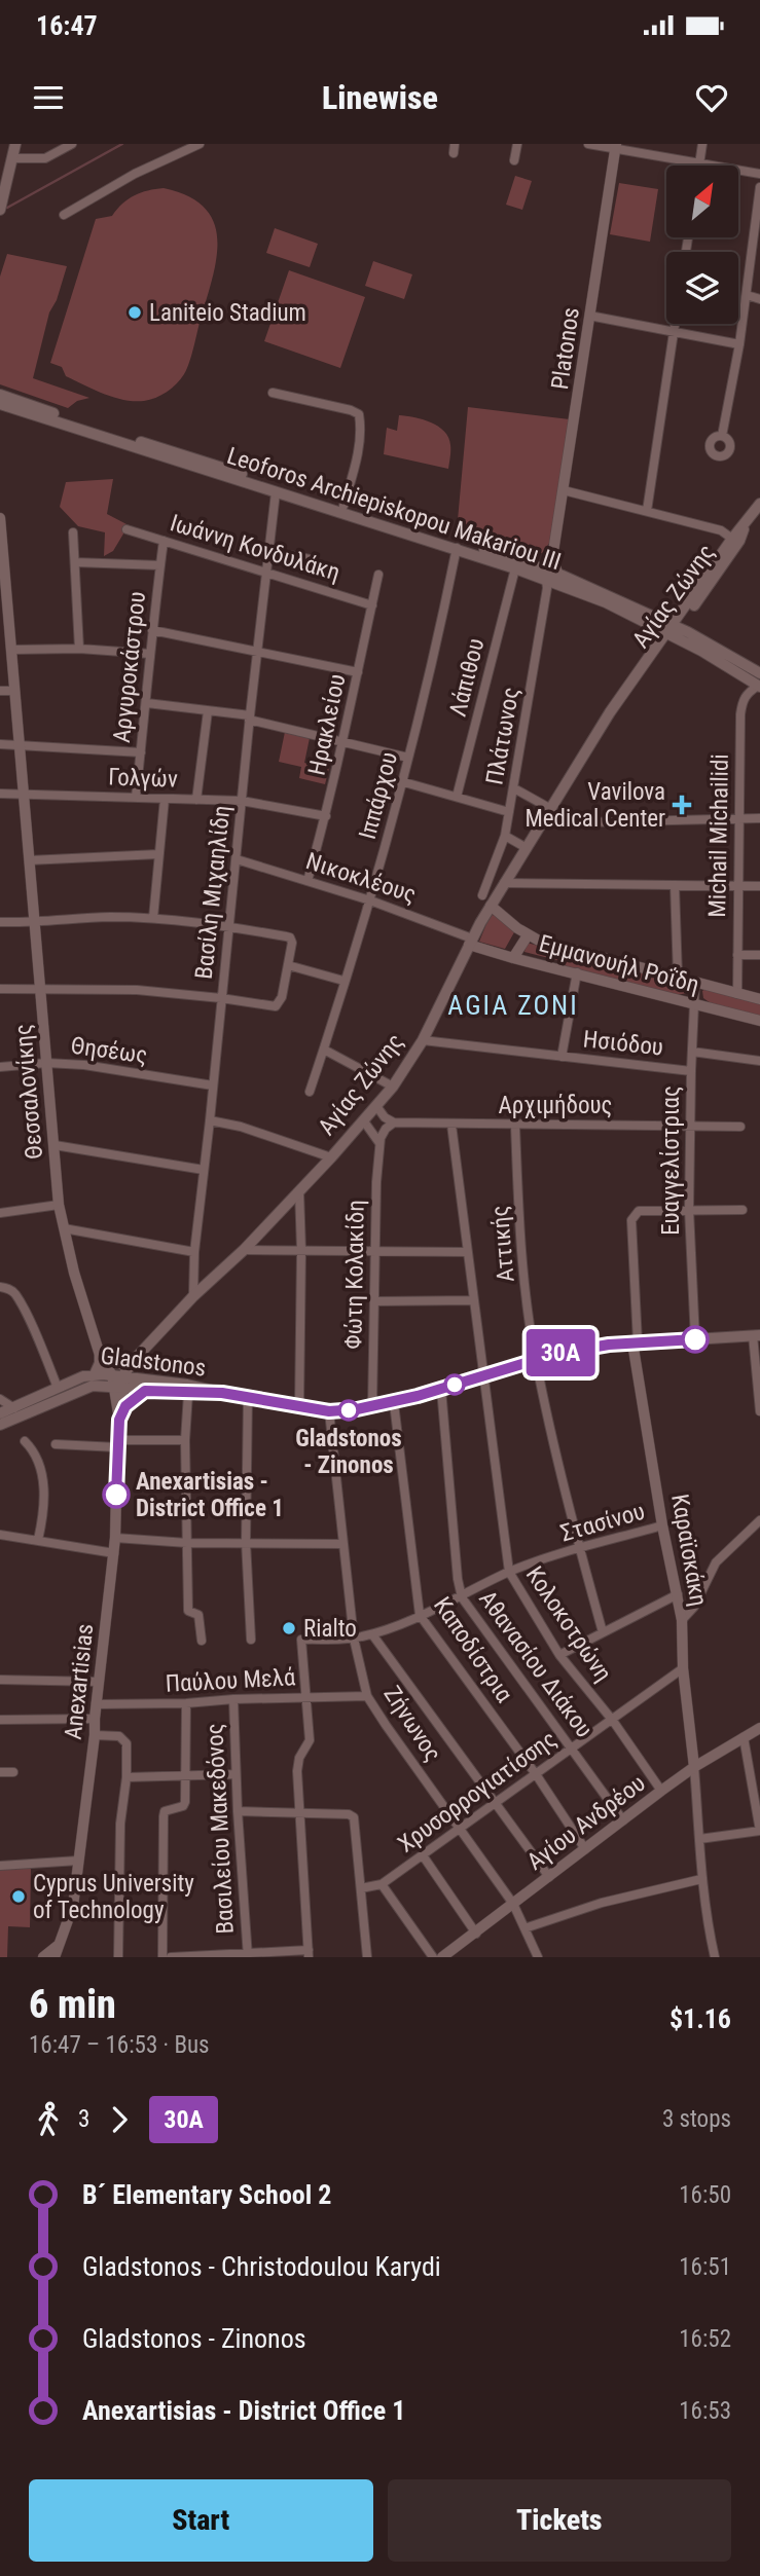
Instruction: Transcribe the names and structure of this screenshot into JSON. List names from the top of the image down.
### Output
{
  "streets": {
    "main road": ["Leoforos Archiepiskopou Makariou III", "Αγίας Ζώνης", "Gladstonos"],
    "street": [
      "Platonos",
      "Ιωάννη Κονδυλάκη",
      "Αργυροκάστρου",
      "Λάπιθου",
      "Ηρακλείου",
      "Πλάτωνος",
      "Γολγών",
      "Ιππάρχου",
      "Michail Michailidi",
      "Νικοκλέους",
      "Βασίλη Μιχαηλίδη",
      "Εμμανουήλ Ροΐδη",
      "Ησιόδου",
      "Θησέως",
      "Θεσσαλονίκης",
      "Αρχιμήδους",
      "Ευαγγελίστριας",
      "Αττικής",
      "Φώτη Κολακίδη",
      "Στασίνου",
      "Καραϊσκάκη",
      "Κολοκοτρώνη",
      "Καποδίστρια",
      "Αθανασίου Διάκου",
      "Παύλου Μελά",
      "Anexartisias",
      "Ζήνωνος",
      "Χρυσορρογιατίσσης",
      "Αγίου Ανδρέου",
      "Βασιλείου Μακεδόνος"
    ]
  },
  "crossings": [
    ["Platonos", "Leoforos Archiepiskopou Makariou III"],
    ["Leoforos Archiepiskopou Makariou III", "Αγίας Ζώνης"],
    ["Leoforos Archiepiskopou Makariou III", "Λάπιθου"],
    ["Leoforos Archiepiskopou Makariou III", "Πλάτωνος"],
    ["Leoforos Archiepiskopou Makariou III", "Ιππάρχου"],
    ["Leoforos Archiepiskopou Makariou III", "Michail Michailidi"],
    ["Leoforos Archiepiskopou Makariou III", "Βασίλη Μιχαηλίδη"],
    ["Ιωάννη Κονδυλάκη", "Αργυροκάστρου"],
    ["Ιωάννη Κονδυλάκη", "Ηρακλείου"],
    ["Ιωάννη Κονδυλάκη", "Βασίλη Μιχαηλίδη"],
    ["Αγίας Ζώνης", "Νικοκλέους"],
    ["Αγίας Ζώνης", "Βασίλη Μιχαηλίδη"],
    ["Αγίας Ζώνης", "Εμμανουήλ Ροΐδη"],
    ["Αγίας Ζώνης", "Ησιόδου"],
    ["Αγίας Ζώνης", "Θεσσαλονίκης"],
    ["Αγίας Ζώνης", "Gladstonos"],
    ["Αγίας Ζώνης", "Anexartisias"],
    ["Αργυροκάστρου", "Γολγών"],
    ["Ηρακλείου", "Γολγών"],
    ["Ηρακλείου", "Νικοκλέους"],
    ["Γολγών", "Βασίλη Μιχαηλίδη"],
    ["Γολγών", "Θεσσαλονίκης"],
    ["Ιππάρχου", "Νικοκλέους"],
    ["Νικοκλέους", "Βασίλη Μιχαηλίδη"],
    ["Νικοκλέους", "Εμμανουήλ Ροΐδη"],
    ["Βασίλη Μιχαηλίδη", "Θησέως"],
    ["Εμμανουήλ Ροΐδη", "Ευαγγελίστριας"],
    ["Ησιόδου", "Ευαγγελίστριας"],
    ["Θησέως", "Θεσσαλονίκης"],
    ["Θεσσαλονίκης", "Gladstonos"],
    ["Θεσσαλονίκης", "Anexartisias"],
    ["Αρχιμήδους", "Ευαγγελίστριας"],
    ["Αρχιμήδους", "Αττικής"],
    ["Αρχιμήδους", "Κολοκοτρώνη"],
    ["Ευαγγελίστριας", "Gladstonos"],
    ["Αττικής", "Gladstonos"],
    ["Αττικής", "Στασίνου"],
    ["Φώτη Κολακίδη", "Gladstonos"],
    ["Gladstonos", "Καραϊσκάκη"],
    ["Gladstonos", "Κολοκοτρώνη"],
    ["Gladstonos", "Καποδίστρια"],
    ["Gladstonos", "Αθανασίου Διάκου"],
    ["Gladstonos", "Anexartisias"],
    ["Gladstonos", "Ζήνωνος"],
    ["Στασίνου", "Καραϊσκάκη"],
    ["Στασίνου", "Κολοκοτρώνη"],
    ["Στασίνου", "Καποδίστρια"],
    ["Στασίνου", "Αθανασίου Διάκου"],
    ["Στασίνου", "Παύλου Μελά"],
    ["Στασίνου", "Ζήνωνος"],
    ["Καραϊσκάκη", "Χρυσορρογιατίσσης"],
    ["Καραϊσκάκη", "Αγίου Ανδρέου"],
    ["Κολοκοτρώνη", "Χρυσορρογιατίσσης"],
    ["Κολοκοτρώνη", "Αγίου Ανδρέου"],
    ["Καποδίστρια", "Χρυσορρογιατίσσης"],
    ["Καποδίστρια", "Αγίου Ανδρέου"],
    ["Αθανασίου Διάκου", "Χρυσορρογιατίσσης"],
    ["Αθανασίου Διάκου", "Αγίου Ανδρέου"],
    ["Παύλου Μελά", "Anexartisias"],
    ["Παύλου Μελά", "Ζήνωνος"],
    ["Παύλου Μελά", "Βασιλείου Μακεδόνος"],
    ["Ζήνωνος", "Χρυσορρογιατίσσης"],
    ["Ζήνωνος", "Αγίου Ανδρέου"]
  ],
  "districts": ["AGIA ZONI"],
  "places": {
    "other": [
      "Laniteio Stadium",
      "Gladstonos - Zinonos",
      "Anexartisias - District Office 1",
      "Rialto",
      "Cyprus University of Technology"
    ],
    "health": ["Vavilova Medical Center"]
  },
  "lines": ["bus line 30A"],
  "north": "top right",
  "page": {
    "status": "16:47",
    "header": "Linewise",
    "on_map": "30A",
    "heading": ["6 min", "16:47 – 16:53 · Bus", "$1.16"],
    "legs": ["3", "30A", "3 stops"],
    "list": [
      {
        "name": "B´ Elementary School 2",
        "value": "16:50"
      },
      {
        "name": "Gladstonos - Christodoulou Karydi",
        "value": "16:51"
      },
      {
        "name": "Gladstonos - Zinonos",
        "value": "16:52"
      },
      {
        "name": "Anexartisias - District Office 1",
        "value": "16:53"
      }
    ],
    "buttons": ["Start", "Tickets"]
  }
}
